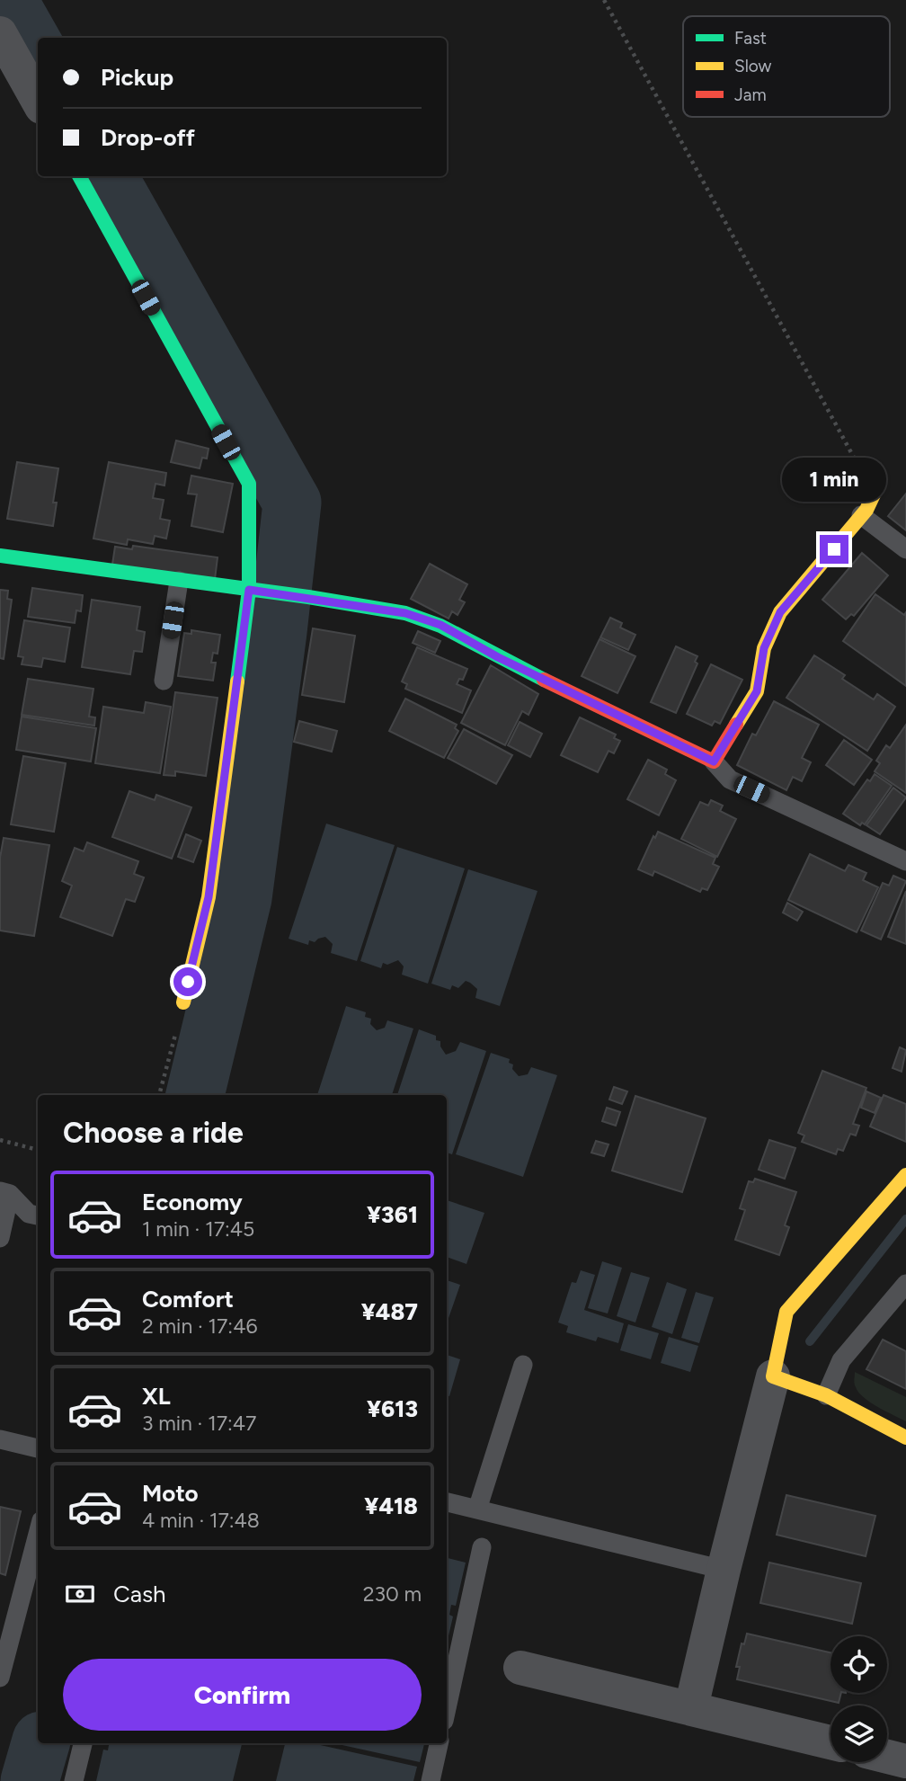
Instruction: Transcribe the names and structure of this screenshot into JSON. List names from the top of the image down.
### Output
{
  "legend": ["Fast", "Slow", "Jam"],
  "page": {
    "banner": ["Pickup", "Drop-off"],
    "bubble": "1 min",
    "heading": "Choose a ride",
    "list": [
      {
        "name": "Economy",
        "note": "1 min · 17:45",
        "value": "¥361"
      },
      {
        "name": "Comfort",
        "note": "2 min · 17:46",
        "value": "¥487"
      },
      {
        "name": "XL",
        "note": "3 min · 17:47",
        "value": "¥613"
      },
      {
        "name": "Moto",
        "note": "4 min · 17:48",
        "value": "¥418"
      }
    ],
    "pay": ["Cash", "230 m"],
    "buttons": "Confirm"
  }
}
